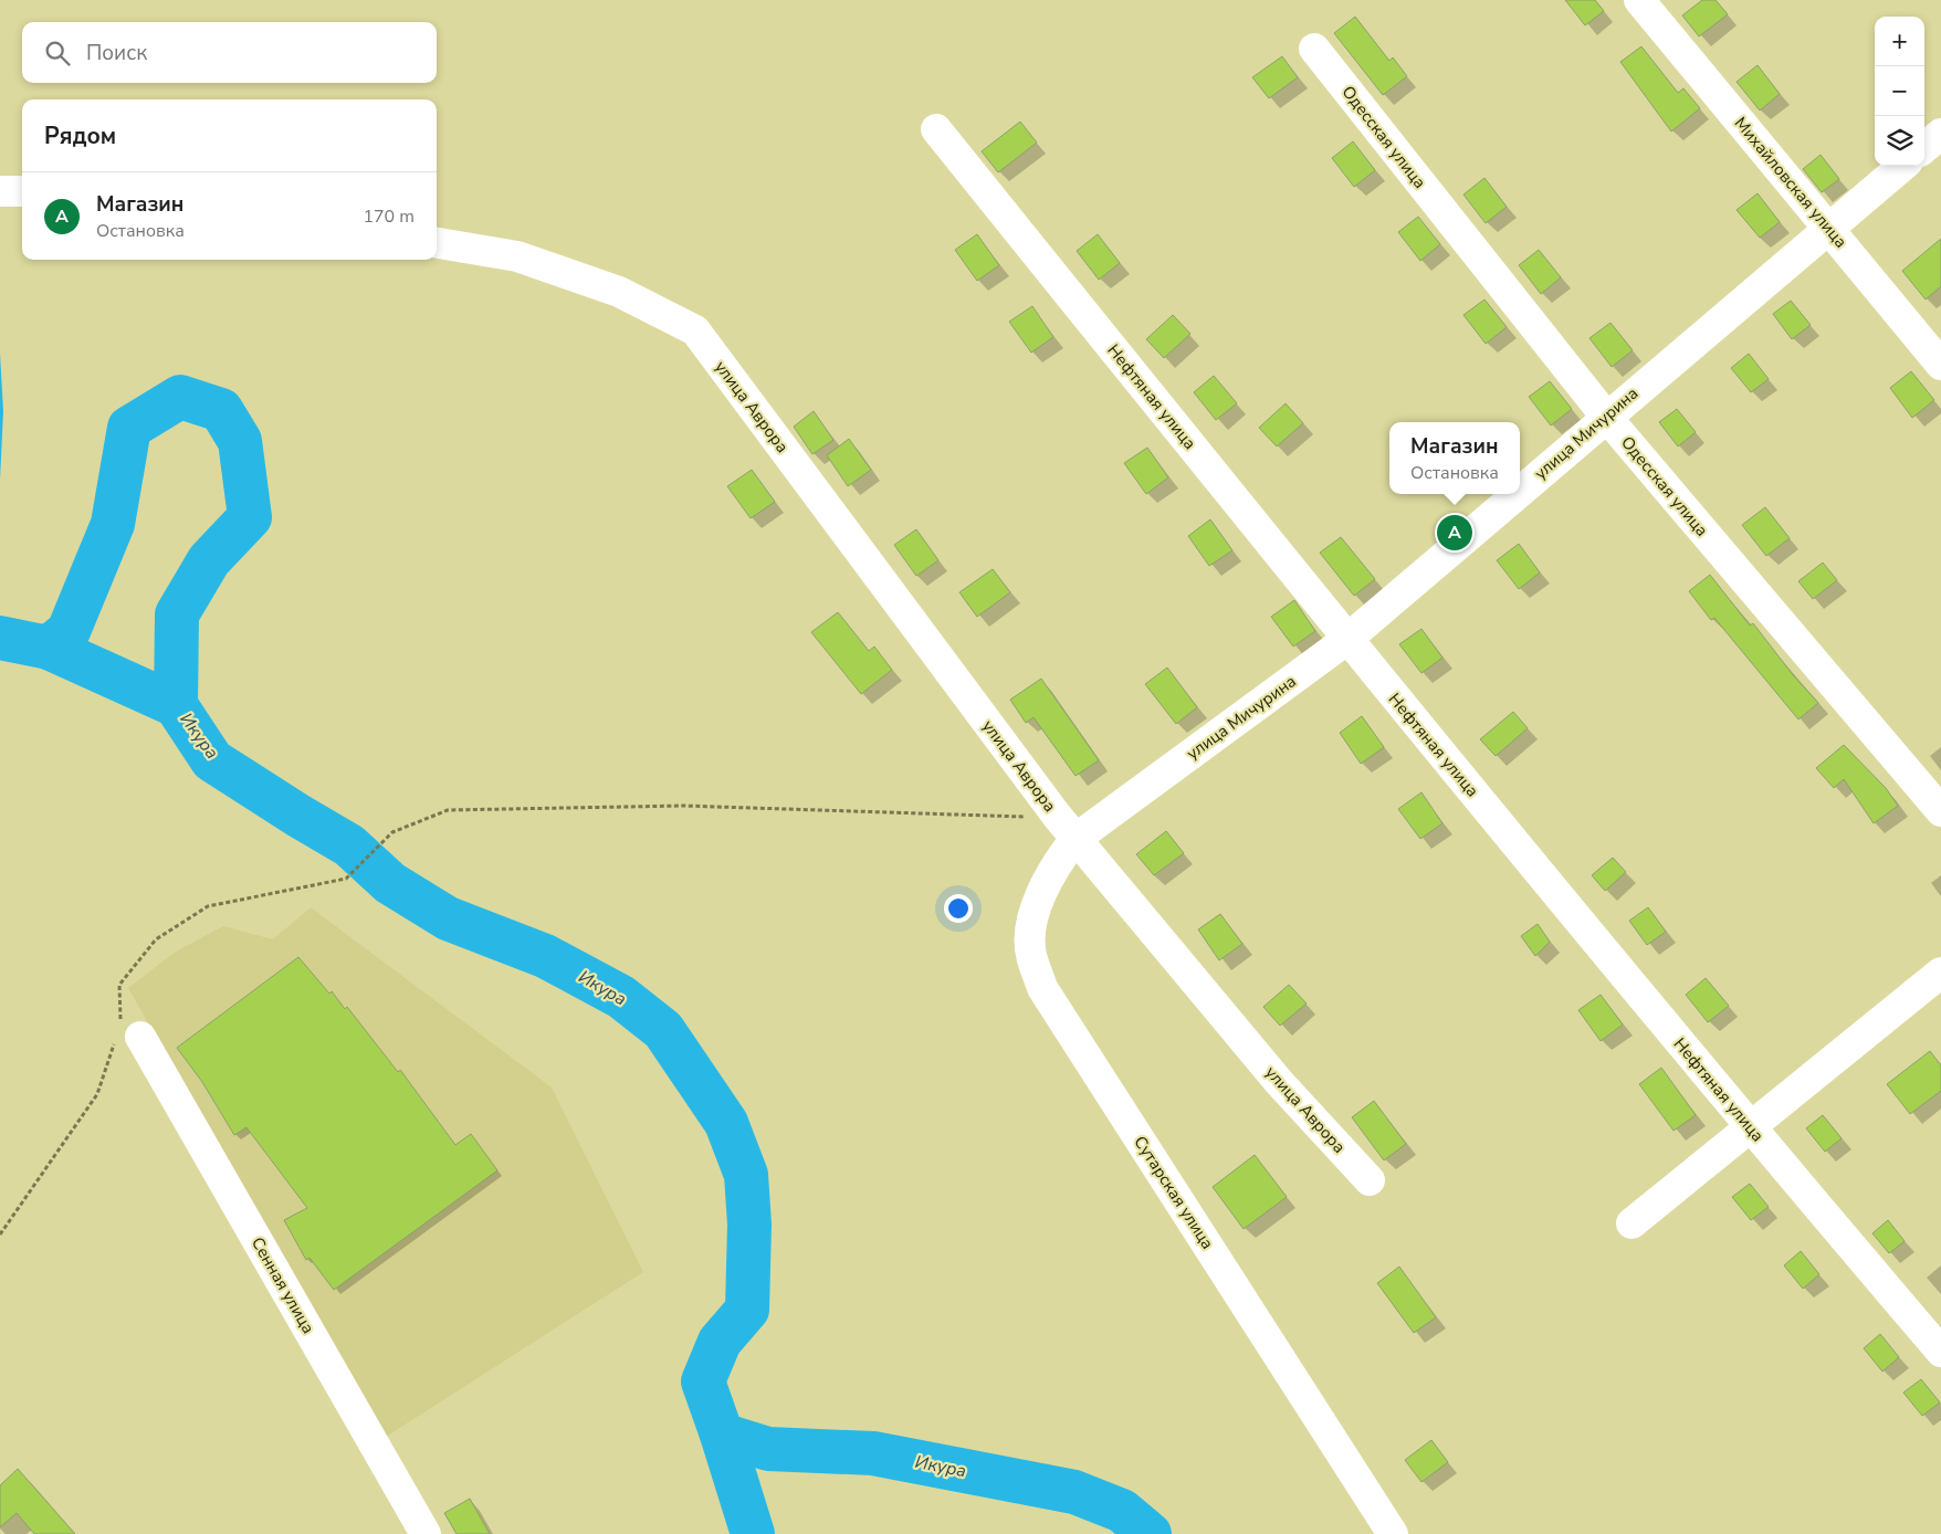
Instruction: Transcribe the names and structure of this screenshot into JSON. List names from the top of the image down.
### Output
{
  "streets": {
    "street": [
      "Одесская улица",
      "Михайловская улица",
      "Нефтяная улица",
      "улица Аврора",
      "улица Мичурина",
      "Сутарская улица",
      "Сенная улица"
    ]
  },
  "crossings": [
    ["Одесская улица", "улица Мичурина"],
    ["Михайловская улица", "улица Мичурина"],
    ["Нефтяная улица", "улица Мичурина"],
    ["улица Аврора", "улица Мичурина"],
    ["улица Аврора", "Сутарская улица"],
    ["улица Мичурина", "Сутарская улица"]
  ],
  "water": ["Икура"],
  "page": {
    "map_buttons": ["+", "−"],
    "search": "Поиск",
    "heading": "Рядом",
    "list": [
      {
        "mark": "A",
        "name": "Магазин",
        "note": "Остановка",
        "value": "170 m"
      }
    ],
    "popup": ["Магазин", "Остановка"],
    "pins": "A"
  }
}
